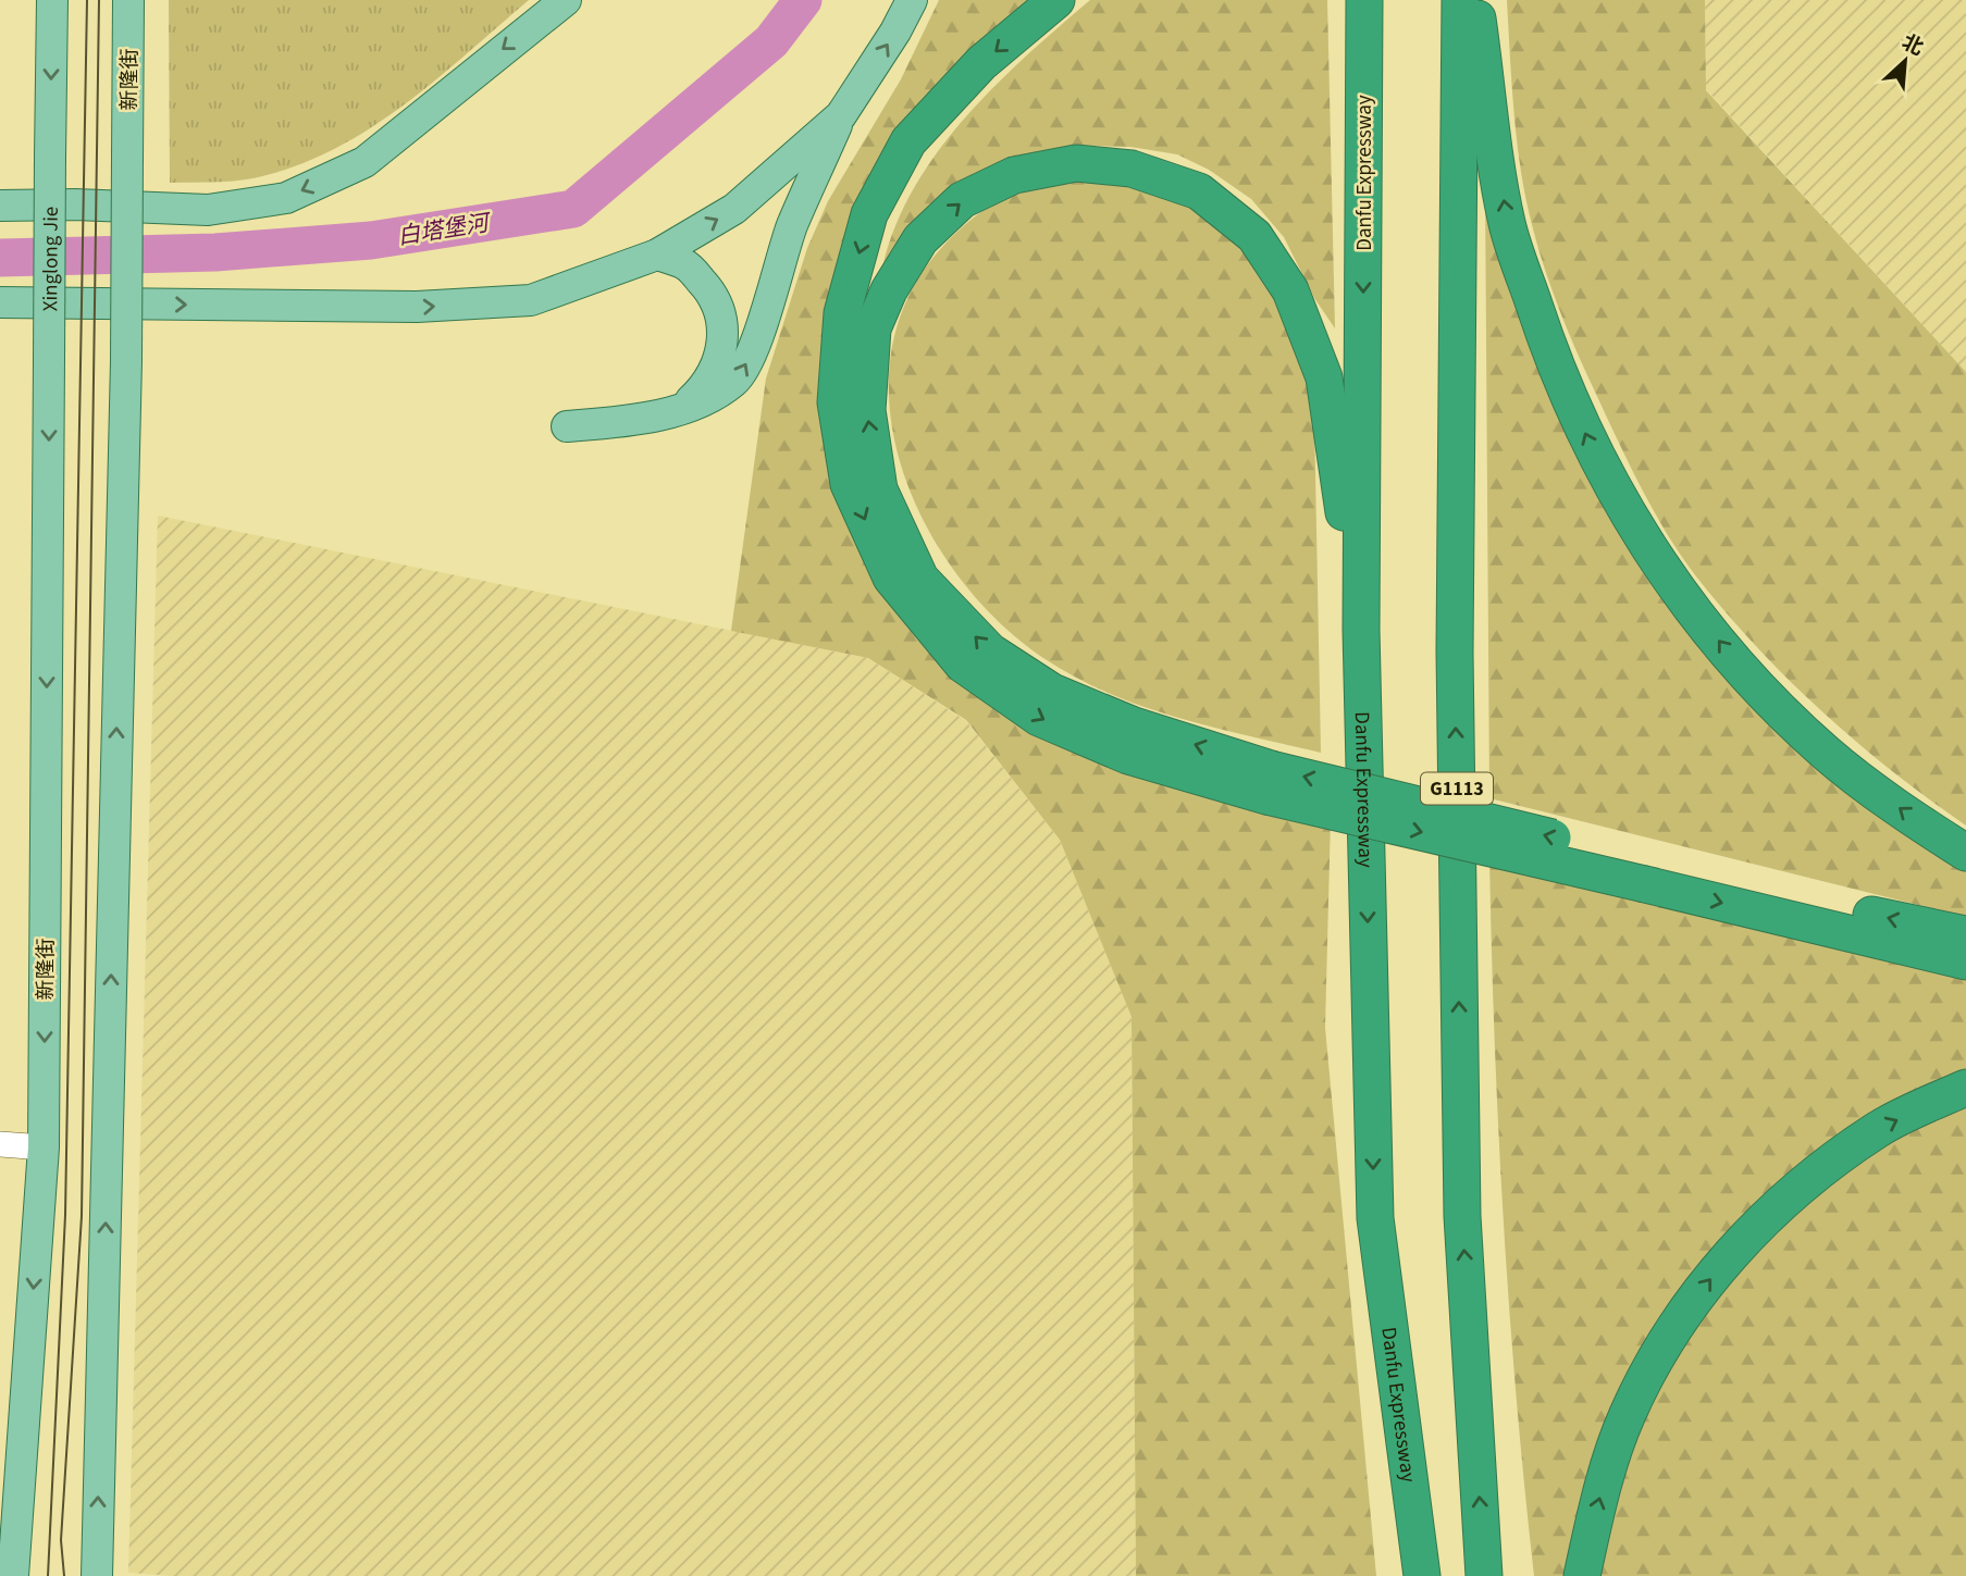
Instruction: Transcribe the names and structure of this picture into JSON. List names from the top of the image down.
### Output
{
  "streets": {
    "highway": ["Danfu Expressway", "G1113"],
    "main road": ["新隆街", "Xinglong Jie"]
  },
  "crossings": [
    ["新隆街", "Xinglong Jie"]
  ],
  "one_way": ["Xinglong Jie"],
  "water": ["白塔堡河"],
  "north": "top right"
}
